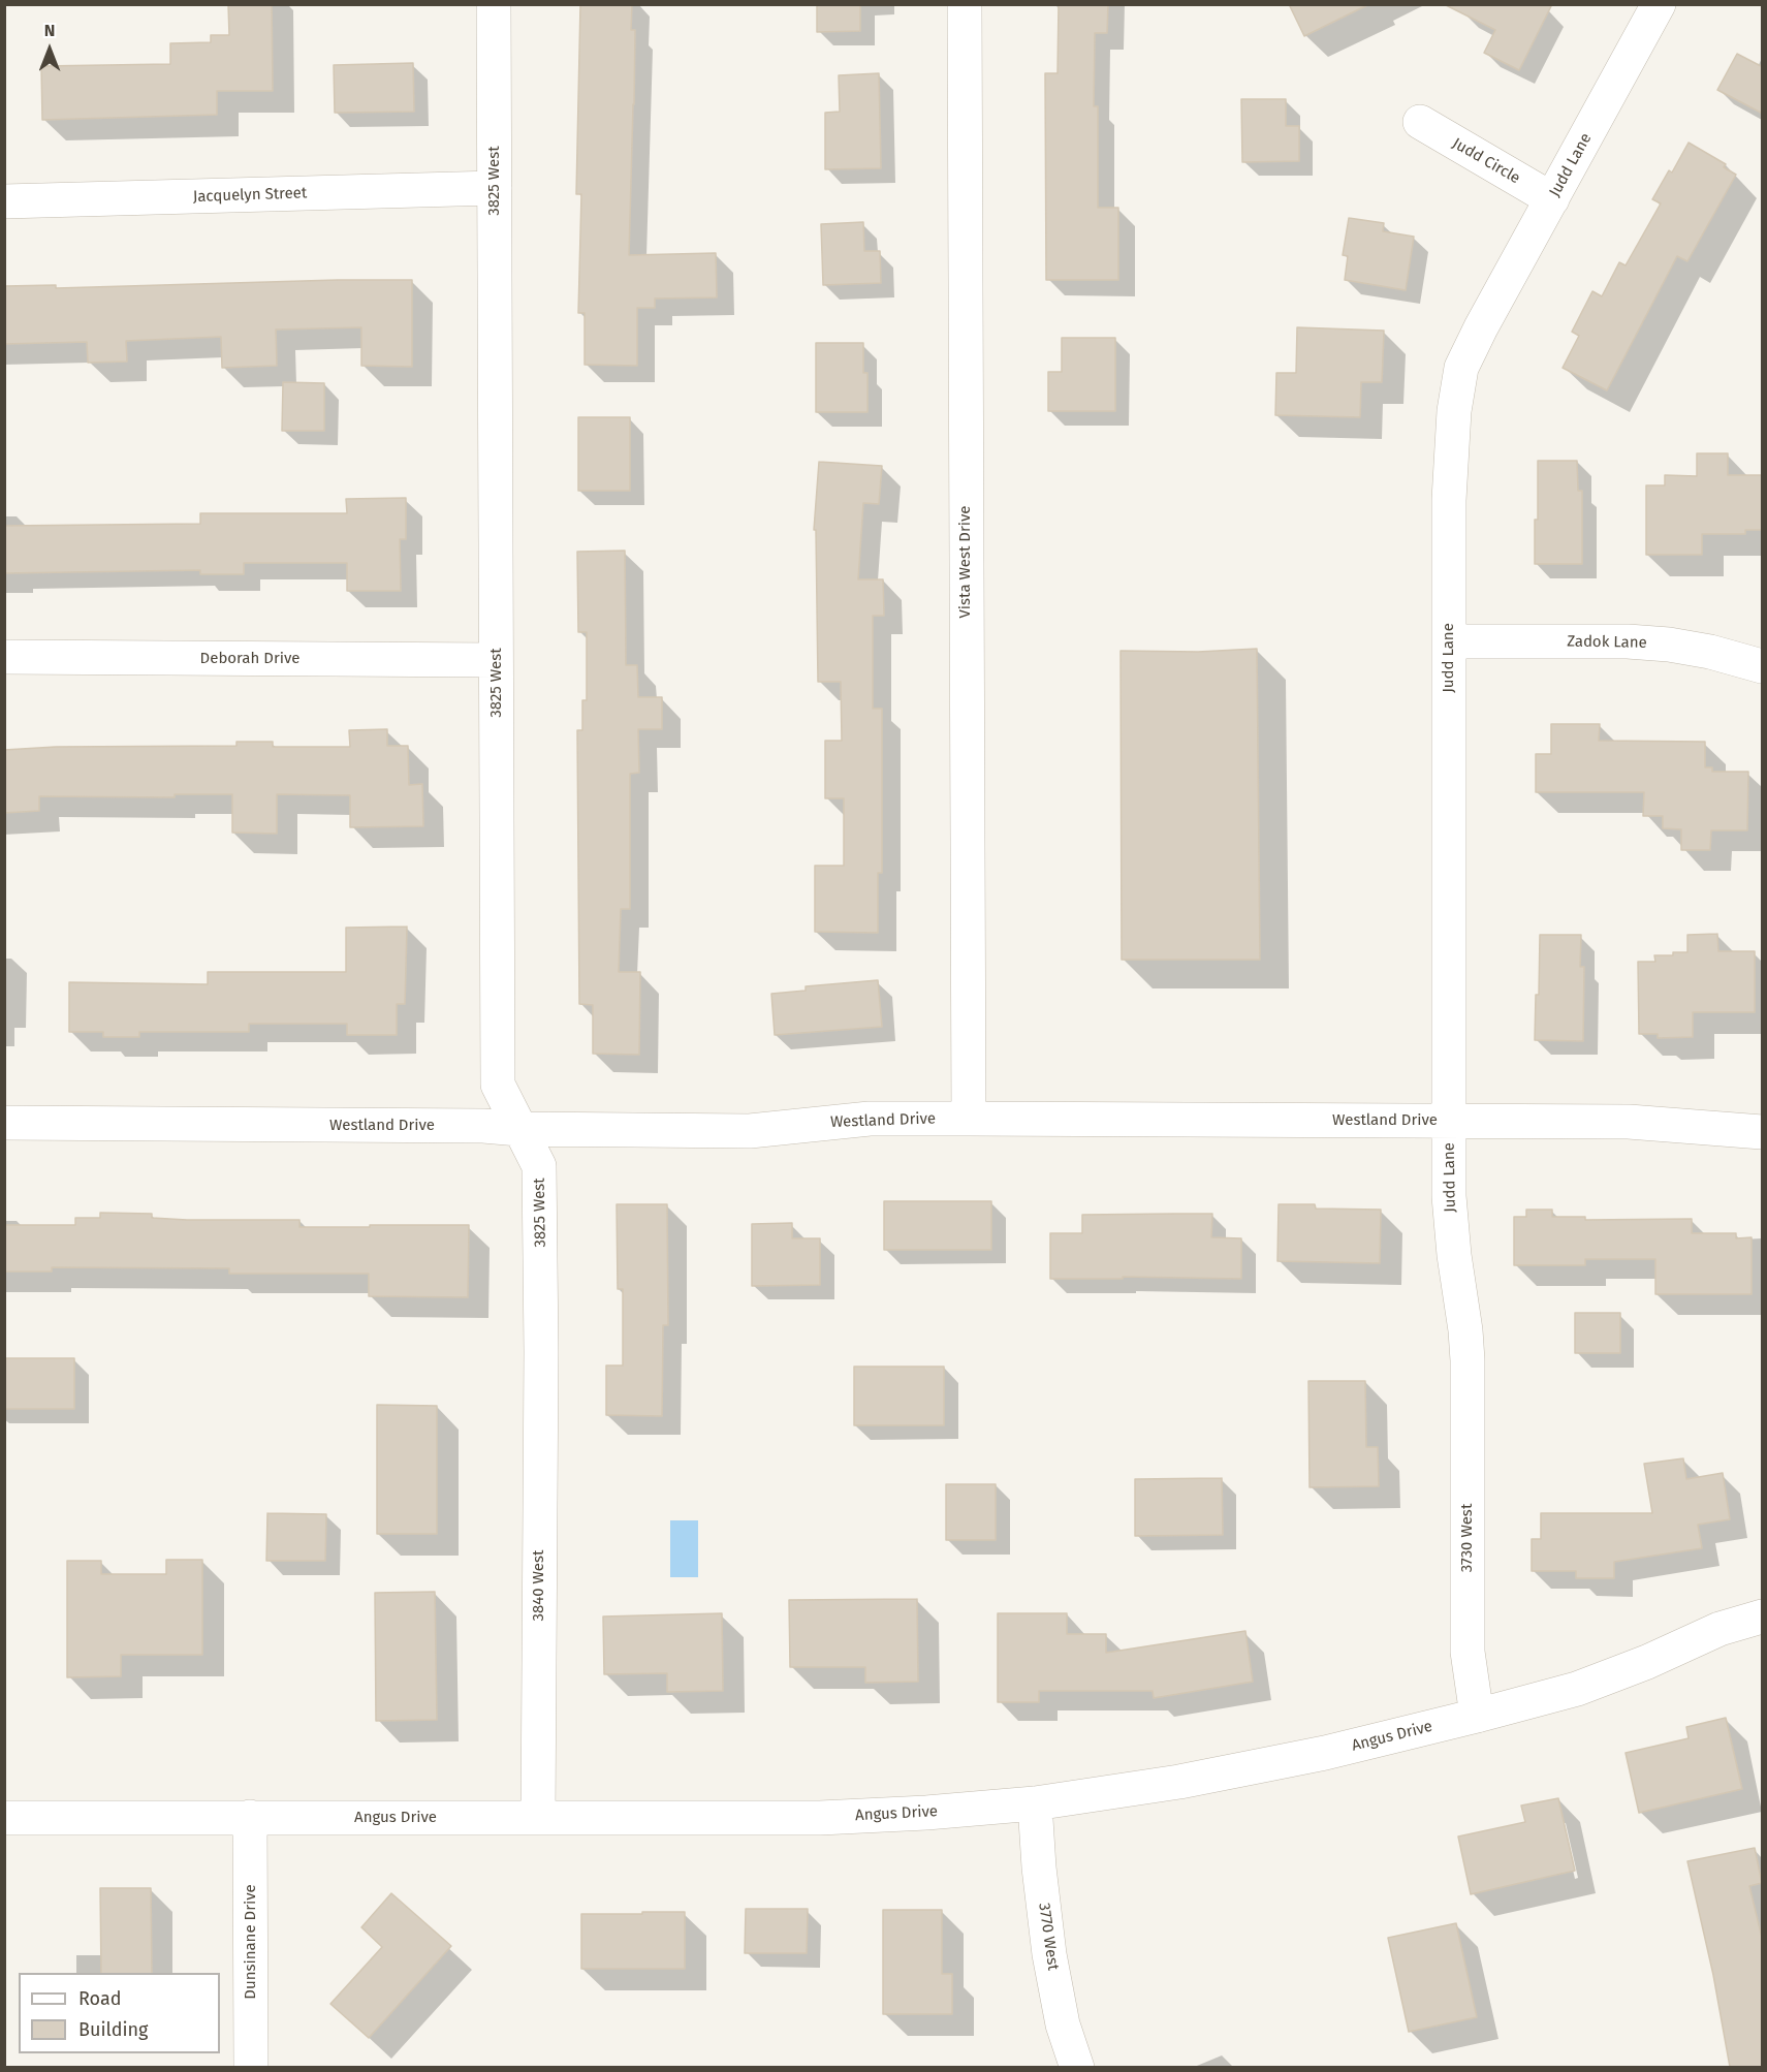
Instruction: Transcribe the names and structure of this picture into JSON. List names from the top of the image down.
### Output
{
  "streets": {
    "street": [
      "Judd Circle",
      "Judd Lane",
      "3825 West",
      "Jacquelyn Street",
      "Vista West Drive",
      "Zadok Lane",
      "Deborah Drive",
      "Westland Drive",
      "3730 West",
      "3840 West",
      "Angus Drive",
      "3770 West",
      "Dunsinane Drive"
    ]
  },
  "crossings": [
    ["Judd Circle", "Judd Lane"],
    ["Judd Lane", "Zadok Lane"],
    ["Judd Lane", "Westland Drive"],
    ["Judd Lane", "3730 West"],
    ["3825 West", "Jacquelyn Street"],
    ["3825 West", "Deborah Drive"],
    ["3825 West", "Westland Drive"],
    ["3825 West", "3840 West"],
    ["Vista West Drive", "Westland Drive"],
    ["3730 West", "Angus Drive"],
    ["3840 West", "Angus Drive"],
    ["Angus Drive", "3770 West"],
    ["Angus Drive", "Dunsinane Drive"]
  ],
  "legend": ["Road", "Building"],
  "north": "top"
}
